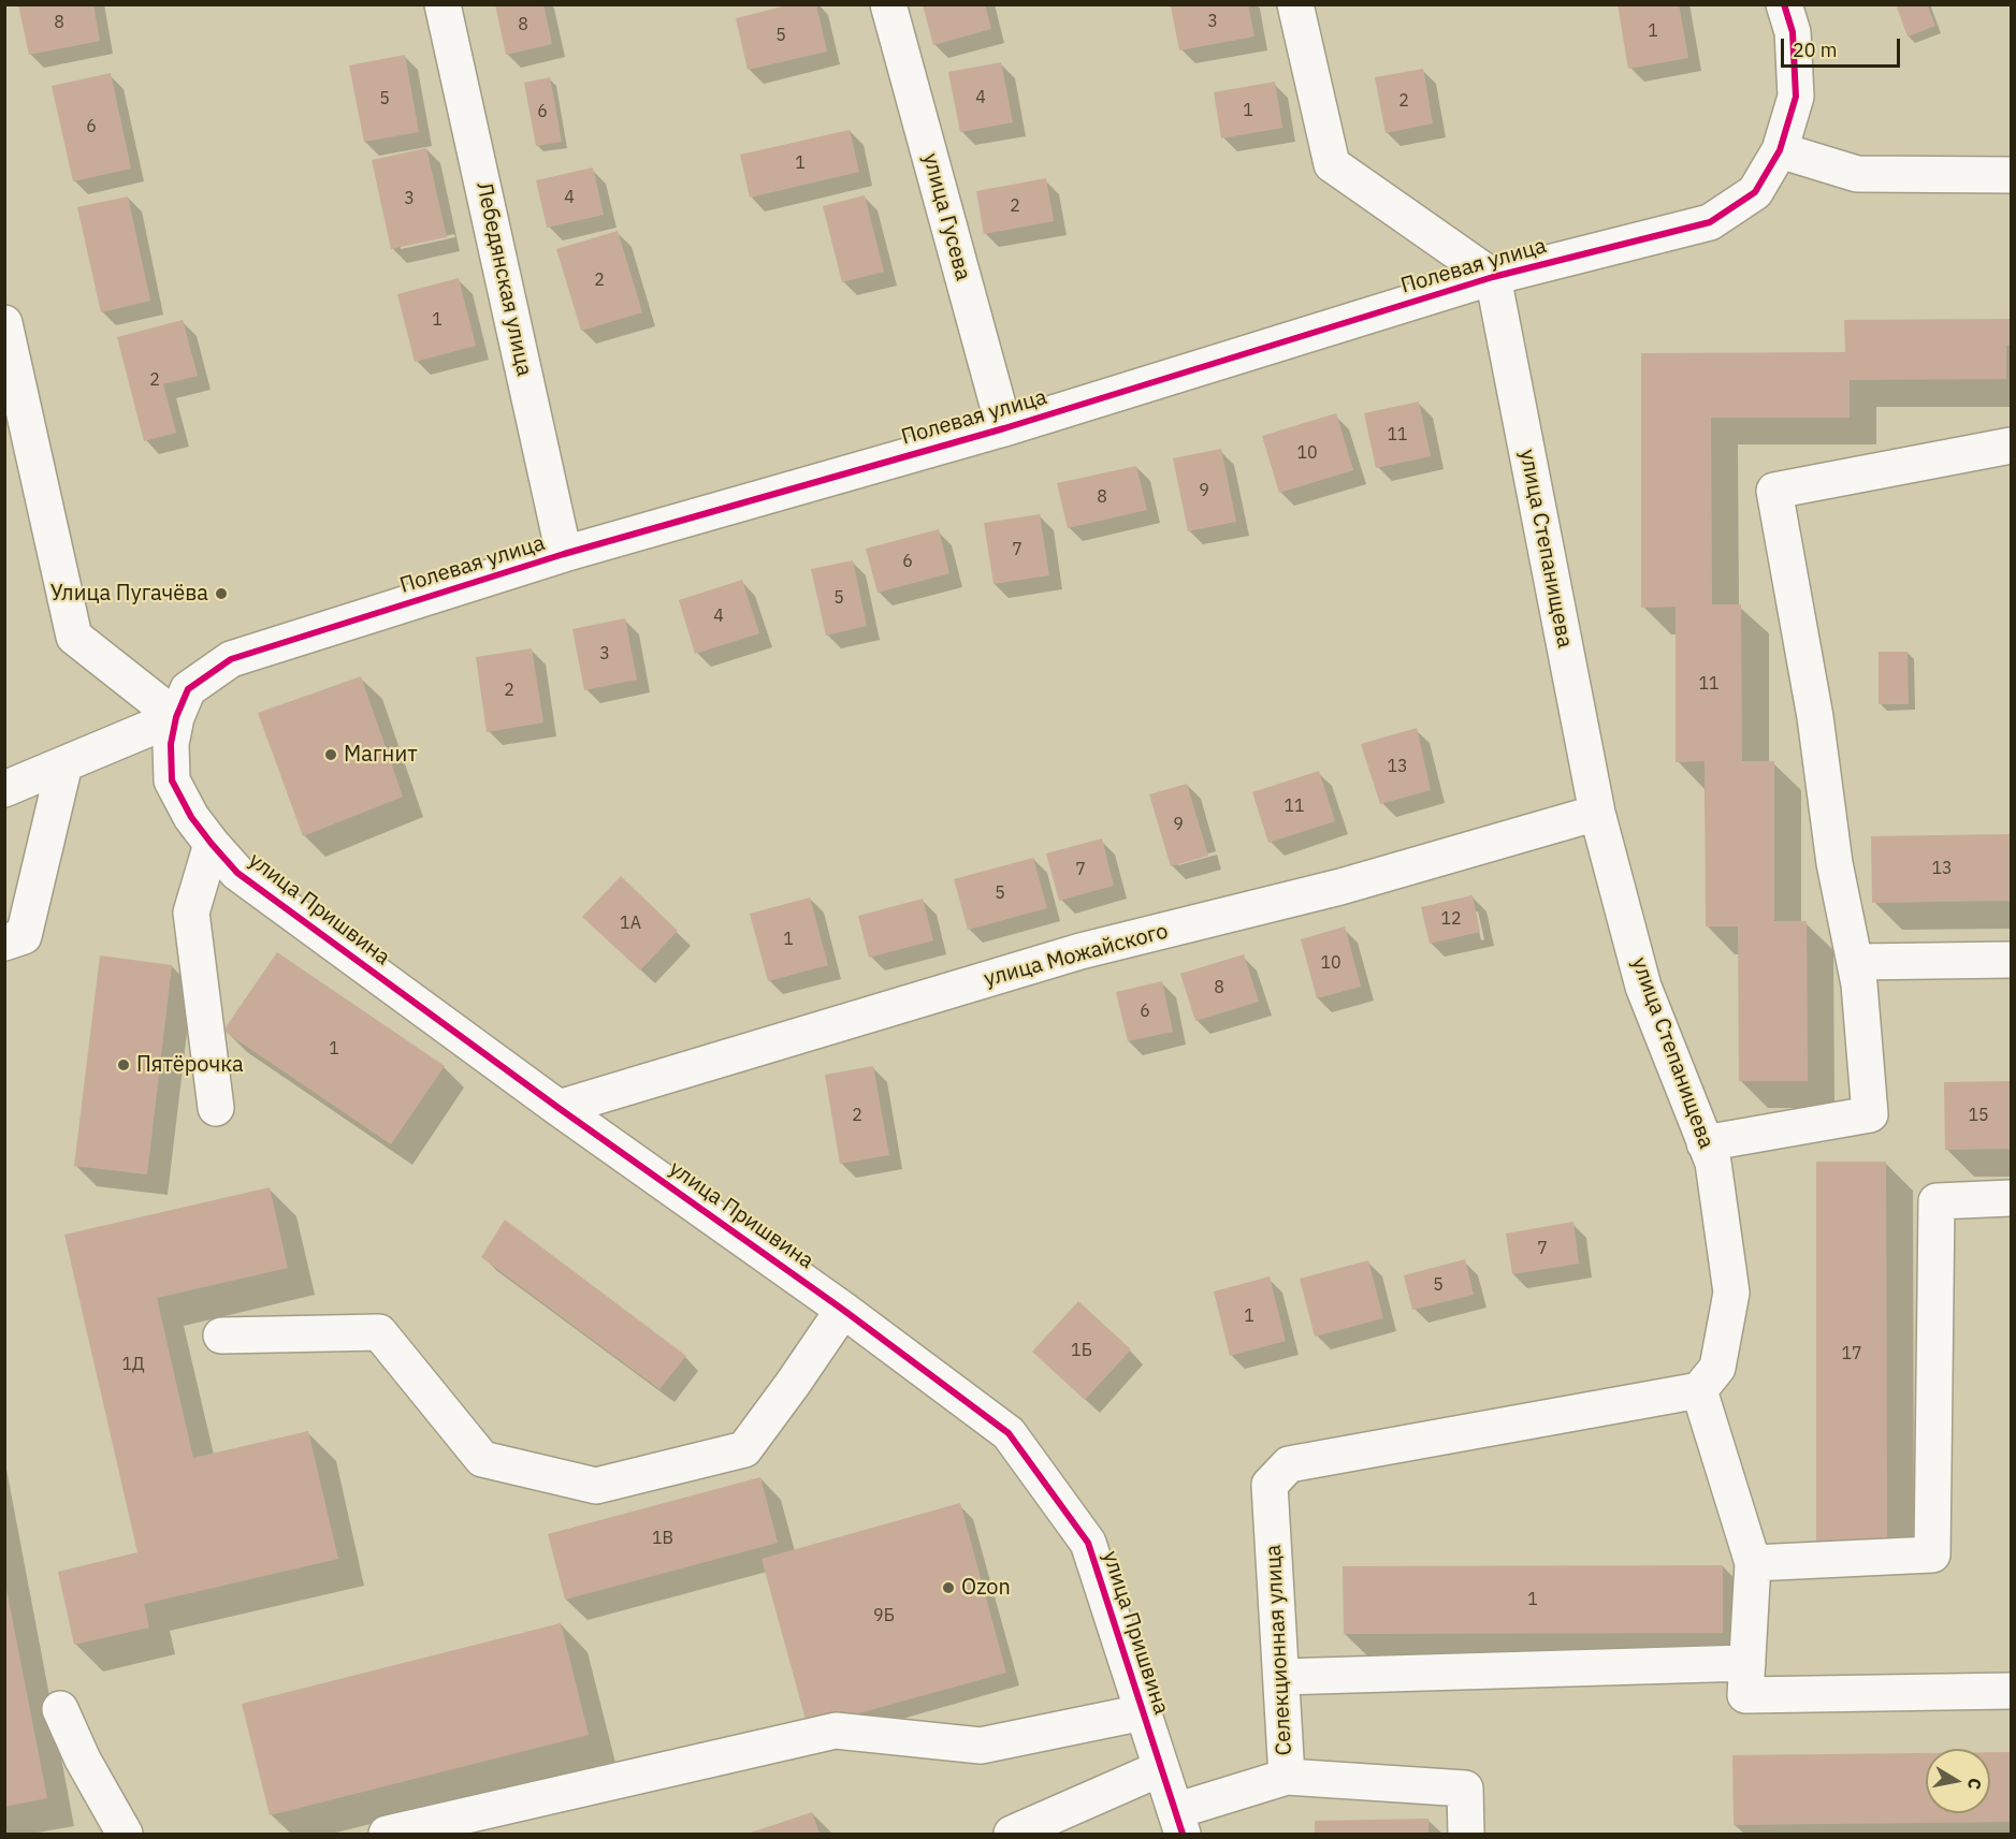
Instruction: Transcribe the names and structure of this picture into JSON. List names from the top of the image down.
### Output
{
  "streets": {
    "street": [
      "улица Гусева",
      "Полевая улица",
      "Лебедянская улица",
      "улица Степанищева",
      "улица Пришвина",
      "улица Можайского",
      "Селекционная улица"
    ]
  },
  "crossings": [
    ["улица Гусева", "Полевая улица"],
    ["Полевая улица", "Лебедянская улица"],
    ["Полевая улица", "улица Степанищева"],
    ["Полевая улица", "улица Пришвина"],
    ["улица Степанищева", "улица Можайского"],
    ["улица Степанищева", "Селекционная улица"],
    ["улица Пришвина", "улица Можайского"],
    ["улица Пришвина", "Селекционная улица"]
  ],
  "places": [
    "Улица Пугачёва",
    "Магнит",
    "Пятёрочка",
    "Ozon"
  ],
  "house_numbers": [
    "3",
    "8",
    "8",
    "1",
    "5",
    "4",
    "5",
    "2",
    "1",
    "6",
    "6",
    "1",
    "4",
    "3",
    "2",
    "2",
    "1",
    "2",
    "11",
    "10",
    "9",
    "8",
    "7",
    "6",
    "5",
    "4",
    "3",
    "11",
    "2",
    "13",
    "11",
    "9",
    "13",
    "7",
    "5",
    "12",
    "1А",
    "1",
    "10",
    "8",
    "6",
    "1",
    "2",
    "15",
    "7",
    "5",
    "1",
    "1Б",
    "17",
    "1Д",
    "1В",
    "1",
    "9Б"
  ],
  "scale_bar": "20 m",
  "north": "right"
}
